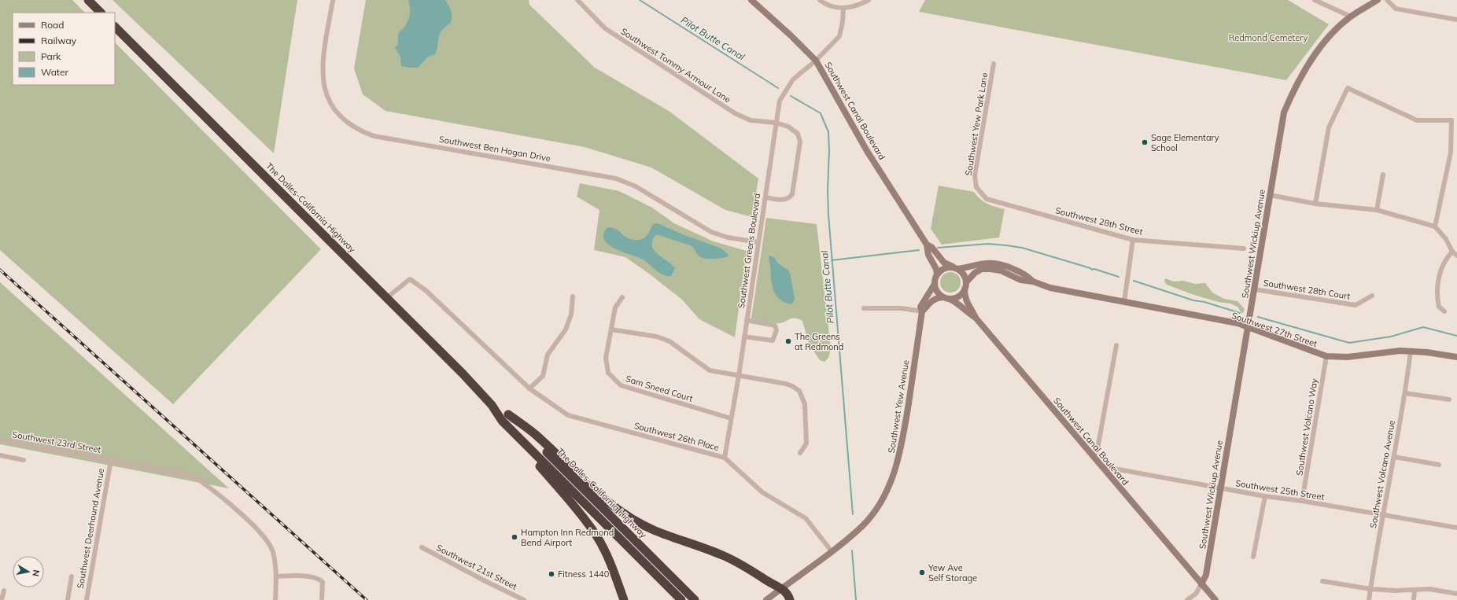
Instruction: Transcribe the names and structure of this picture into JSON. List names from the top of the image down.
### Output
{
  "streets": {
    "highway": ["The Dalles-California Highway"],
    "main road": [
      "Southwest Canal Boulevard",
      "Southwest Wickiup Avenue",
      "Southwest 27th Street",
      "Southwest Yew Avenue"
    ],
    "street": [
      "Southwest Tommy Armour Lane",
      "Southwest Yew Park Lane",
      "Southwest Ben Hogan Drive",
      "Southwest 28th Street",
      "Southwest Greens Boulevard",
      "Southwest 28th Court",
      "Sam Sneed Court",
      "Southwest Volcano Way",
      "Southwest 26th Place",
      "Southwest 23rd Street",
      "Southwest Volcano Avenue",
      "Southwest 25th Street",
      "Southwest Deerhound Avenue",
      "Southwest 21st Street"
    ]
  },
  "crossings": [
    ["Southwest Tommy Armour Lane", "Southwest Greens Boulevard"],
    ["Southwest Canal Boulevard", "Southwest Wickiup Avenue"],
    ["Southwest Canal Boulevard", "Southwest Greens Boulevard"],
    ["Southwest Canal Boulevard", "Southwest 27th Street"],
    ["Southwest Canal Boulevard", "Southwest Yew Avenue"],
    ["Southwest Canal Boulevard", "Southwest 25th Street"],
    ["Southwest Yew Park Lane", "Southwest 28th Street"],
    ["Southwest Ben Hogan Drive", "Southwest Greens Boulevard"],
    ["The Dalles-California Highway", "Southwest 26th Place"],
    ["Southwest Wickiup Avenue", "Southwest 28th Court"],
    ["Southwest Wickiup Avenue", "Southwest 27th Street"],
    ["Southwest Wickiup Avenue", "Southwest 25th Street"],
    ["Southwest Greens Boulevard", "Sam Sneed Court"],
    ["Southwest Greens Boulevard", "Southwest 26th Place"],
    ["Southwest 27th Street", "Southwest Yew Avenue"],
    ["Southwest 27th Street", "Southwest Volcano Way"],
    ["Southwest 27th Street", "Southwest Volcano Avenue"],
    ["Southwest Yew Avenue", "Southwest 26th Place"],
    ["Southwest Volcano Way", "Southwest 25th Street"],
    ["Southwest 23rd Street", "Southwest Deerhound Avenue"],
    ["Southwest Volcano Avenue", "Southwest 25th Street"]
  ],
  "water": ["Pilot Butte Canal"],
  "parks": ["Redmond Cemetery"],
  "places": [
    "Sage Elementary School",
    "The Greens at Redmond",
    "Hampton Inn Redmond Bend Airport",
    "Yew Ave Self Storage",
    "Fitness 1440"
  ],
  "legend": [
    "Road",
    "Railway",
    "Park",
    "Water"
  ],
  "north": "right"
}
